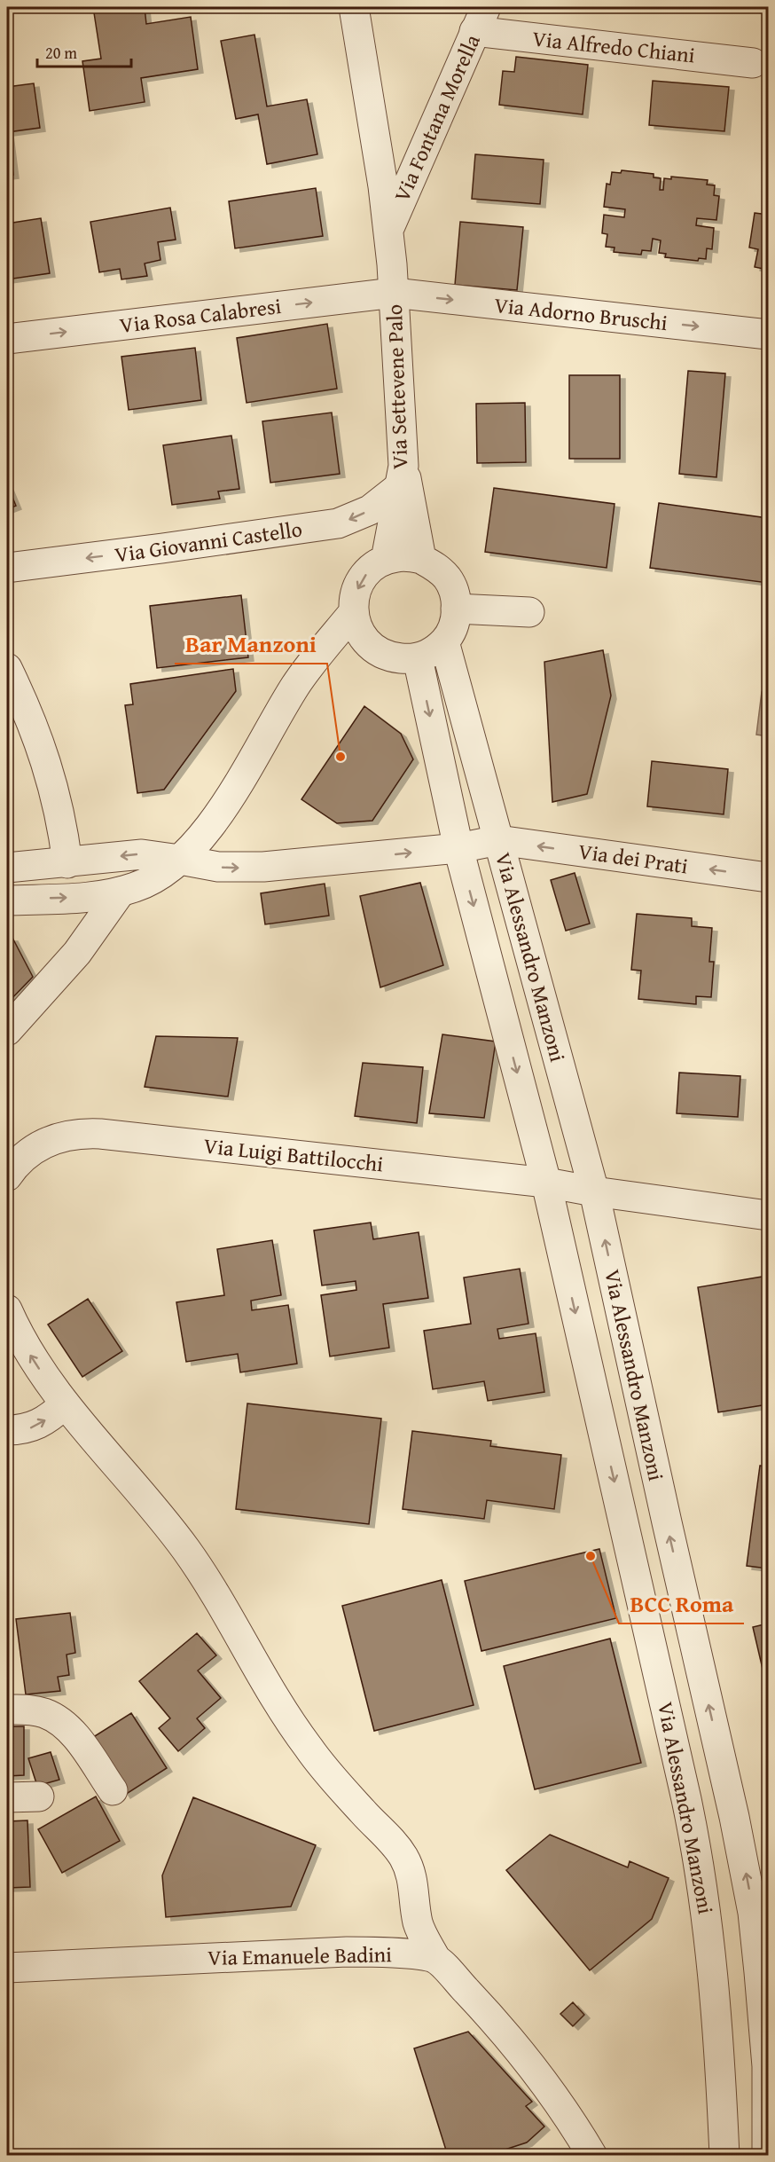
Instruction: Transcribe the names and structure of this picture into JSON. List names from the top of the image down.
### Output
{
  "streets": {
    "street": [
      "Via Alfredo Chiani",
      "Via Fontana Morella",
      "Via Adorno Bruschi",
      "Via Rosa Calabresi",
      "Via Settevene Palo",
      "Via Giovanni Castello",
      "Via dei Prati",
      "Via Alessandro Manzoni",
      "Via Luigi Battilocchi",
      "Via Emanuele Badini"
    ]
  },
  "crossings": [
    ["Via Alfredo Chiani", "Via Fontana Morella"],
    ["Via Fontana Morella", "Via Settevene Palo"],
    ["Via Adorno Bruschi", "Via Rosa Calabresi"],
    ["Via Adorno Bruschi", "Via Settevene Palo"],
    ["Via Rosa Calabresi", "Via Settevene Palo"],
    ["Via Settevene Palo", "Via Giovanni Castello"],
    ["Via Settevene Palo", "Via Alessandro Manzoni"],
    ["Via dei Prati", "Via Alessandro Manzoni"],
    ["Via Alessandro Manzoni", "Via Luigi Battilocchi"]
  ],
  "one_way": ["Via Adorno Bruschi", "Via Rosa Calabresi"],
  "places": ["Bar Manzoni", "BCC Roma"],
  "scale_bar": "20 m"
}
